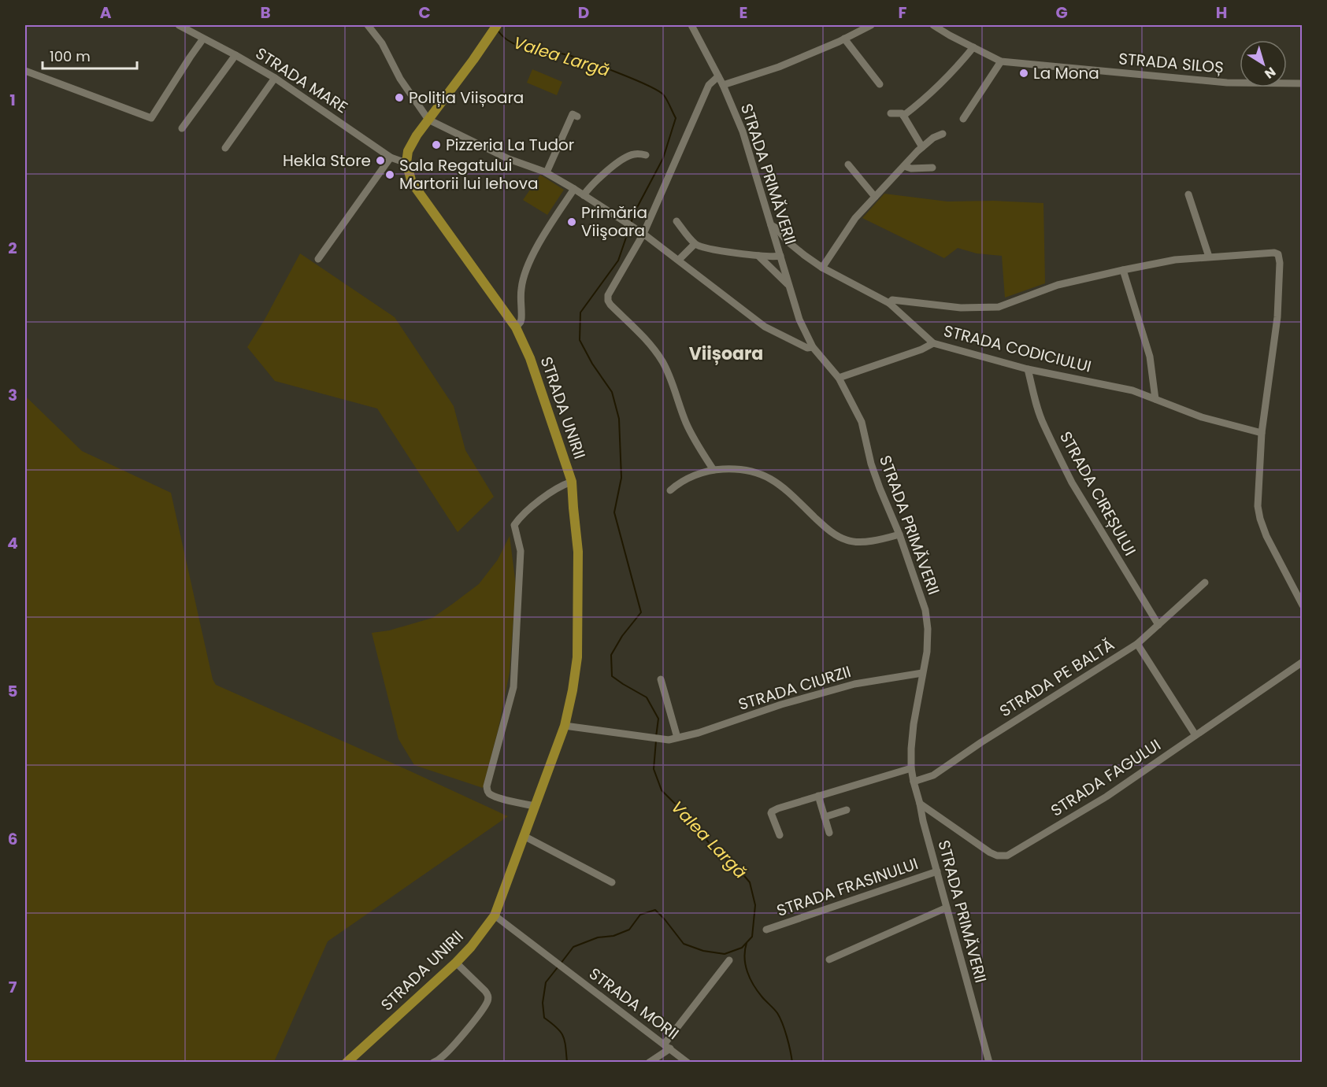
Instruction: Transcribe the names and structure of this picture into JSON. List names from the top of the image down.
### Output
{
  "streets": {
    "main road": ["STRADA UNIRII"],
    "street": [
      "STRADA SILOȘ",
      "STRADA MARE",
      "STRADA PRIMĂVERII",
      "STRADA CODICIULUI",
      "STRADA CIREȘULUI",
      "STRADA PE BALTĂ",
      "STRADA CIURZII",
      "STRADA FAGULUI",
      "STRADA FRASINULUI",
      "STRADA MORII"
    ]
  },
  "crossings": [
    ["STRADA MARE", "STRADA UNIRII"],
    ["STRADA PRIMĂVERII", "STRADA CODICIULUI"],
    ["STRADA PRIMĂVERII", "STRADA PE BALTĂ"],
    ["STRADA PRIMĂVERII", "STRADA CIURZII"],
    ["STRADA PRIMĂVERII", "STRADA FAGULUI"],
    ["STRADA PRIMĂVERII", "STRADA FRASINULUI"],
    ["STRADA CODICIULUI", "STRADA CIREȘULUI"],
    ["STRADA UNIRII", "STRADA CIURZII"],
    ["STRADA UNIRII", "STRADA MORII"],
    ["STRADA CIREȘULUI", "STRADA PE BALTĂ"]
  ],
  "districts": ["Viișoara"],
  "water": ["Valea Largă"],
  "places": [
    "La Mona",
    "Poliția Viișoara",
    "Pizzeria La Tudor",
    "Hekla Store",
    "Sala Regatului Martorii lui Iehova",
    "Primăria Viişoara"
  ],
  "scale_bar": "100 m",
  "north": "bottom right",
  "grid": {
    "columns": [
      "A",
      "B",
      "C",
      "D",
      "E",
      "F",
      "G",
      "H"
    ],
    "rows": [
      "1",
      "2",
      "3",
      "4",
      "5",
      "6",
      "7"
    ]
  }
}
